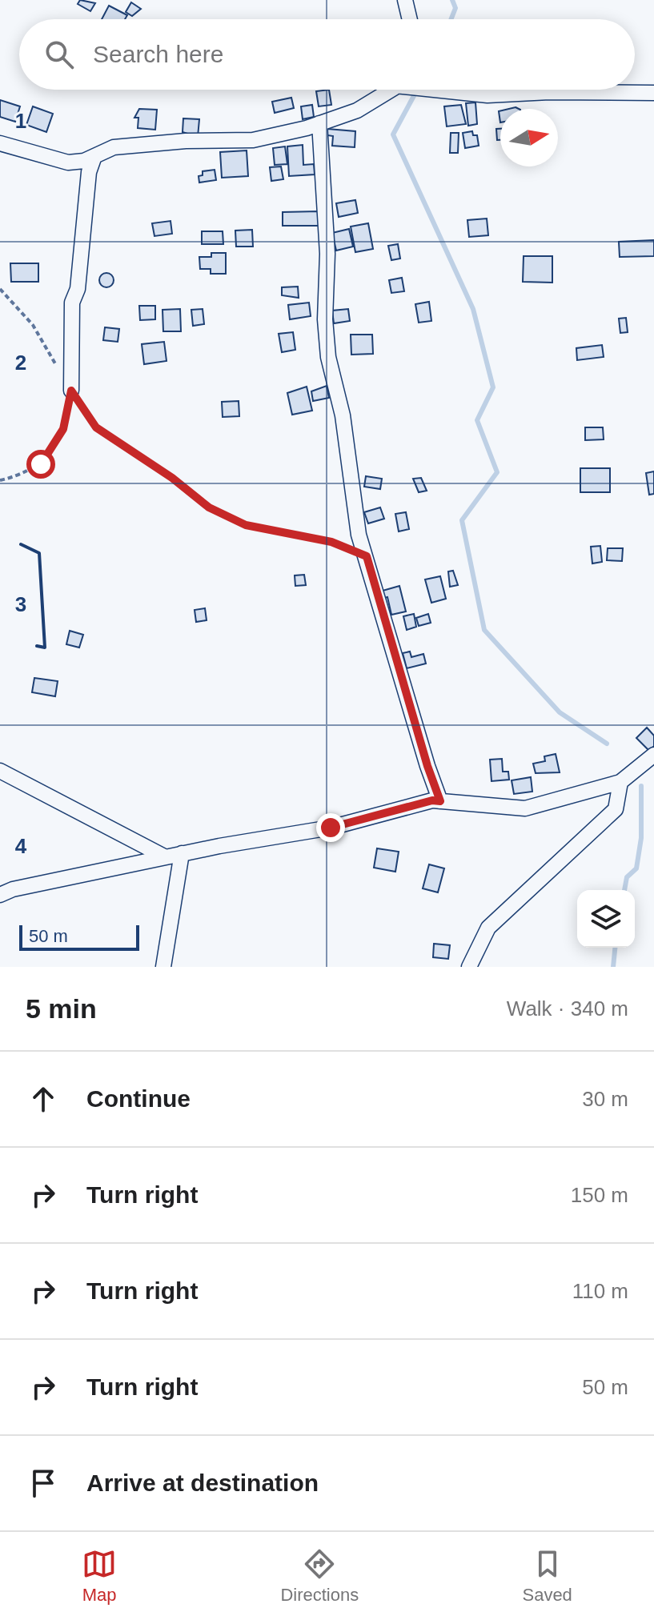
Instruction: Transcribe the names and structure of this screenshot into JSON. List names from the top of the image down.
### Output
{
  "scale_bar": "50 m",
  "north": "right",
  "page": {
    "search": "Search here",
    "scale": "50 m",
    "heading": ["5 min", "Walk · 340 m"],
    "list": [
      ["Continue", "30 m"],
      ["Turn right", "150 m"],
      ["Turn right", "110 m"],
      ["Turn right", "50 m"],
      "Arrive at destination"
    ],
    "nav": ["Map", "Directions", "Saved"]
  },
  "grid": {
    "rows": [
      "1",
      "2",
      "3",
      "4"
    ]
  }
}
